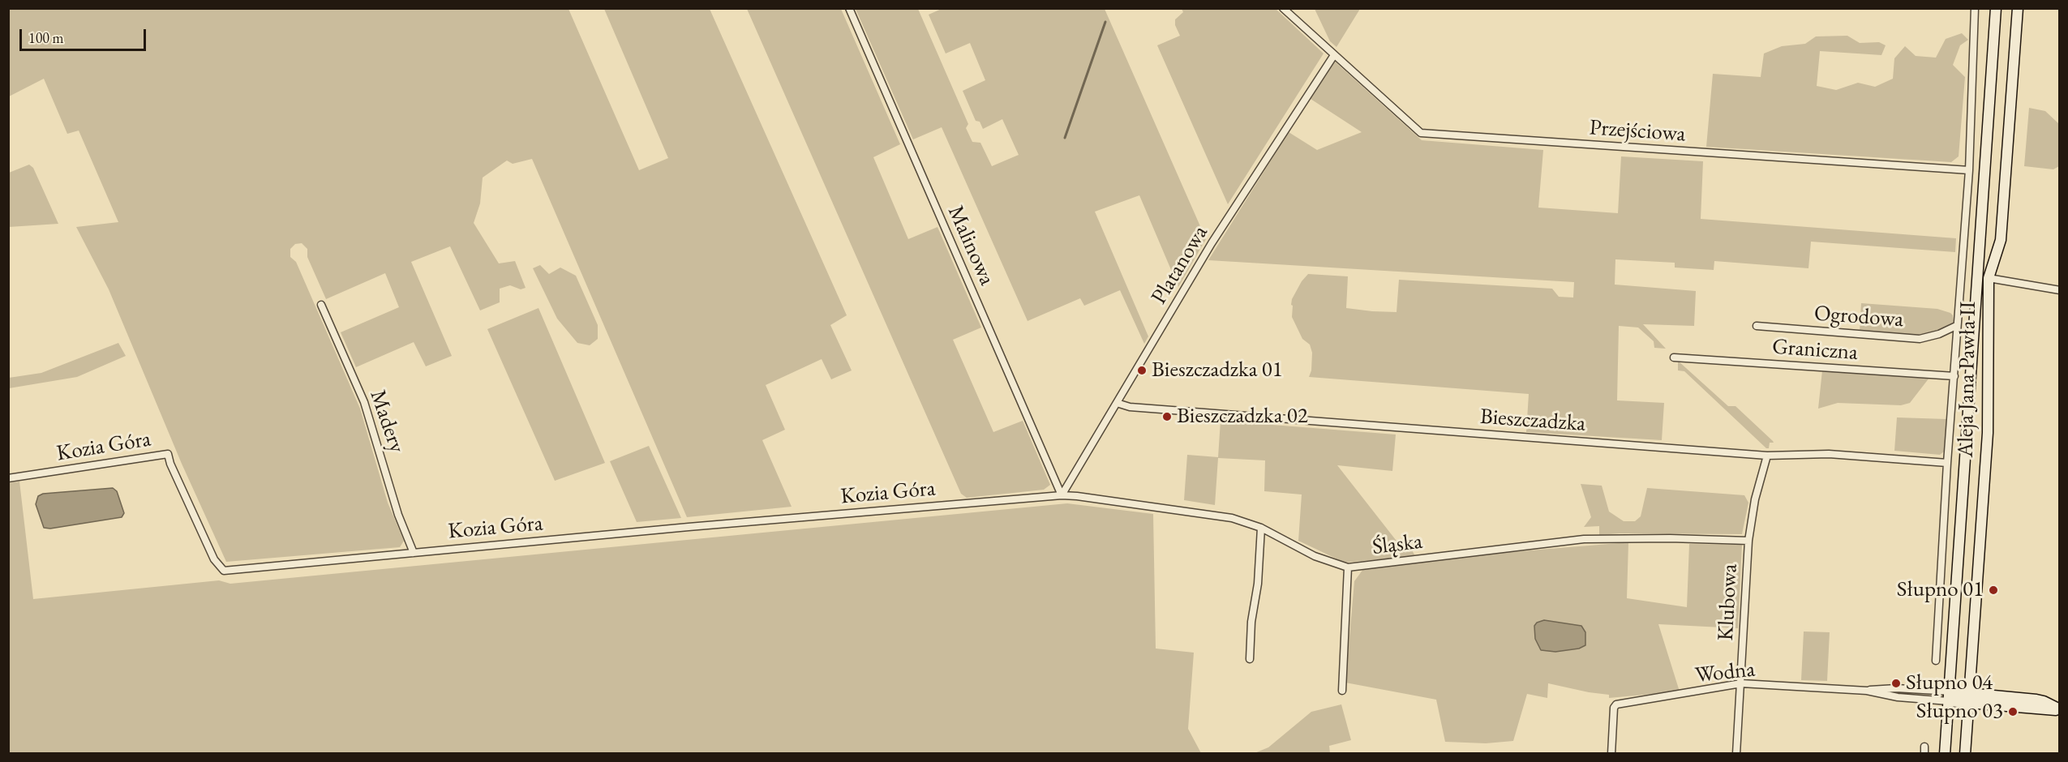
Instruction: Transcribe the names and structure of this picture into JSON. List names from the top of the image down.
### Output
{
  "streets": {
    "main road": ["Aleja Jana Pawła II"],
    "street": [
      "Przejściowa",
      "Malinowa",
      "Platanowa",
      "Ogrodowa",
      "Graniczna",
      "Bieszczadzka",
      "Madery",
      "Kozia Góra",
      "Śląska",
      "Klubowa",
      "Wodna"
    ]
  },
  "crossings": [
    ["Przejściowa", "Platanowa"],
    ["Malinowa", "Platanowa"],
    ["Malinowa", "Kozia Góra"],
    ["Malinowa", "Śląska"],
    ["Platanowa", "Bieszczadzka"],
    ["Platanowa", "Kozia Góra"],
    ["Platanowa", "Śląska"],
    ["Aleja Jana Pawła II", "Wodna"],
    ["Bieszczadzka", "Klubowa"],
    ["Madery", "Kozia Góra"],
    ["Kozia Góra", "Śląska"],
    ["Śląska", "Klubowa"],
    ["Klubowa", "Wodna"]
  ],
  "places": [
    "Bieszczadzka 01",
    "Bieszczadzka 02",
    "Słupno 01",
    "Słupno 04",
    "Słupno 03"
  ],
  "scale_bar": "100 m"
}
